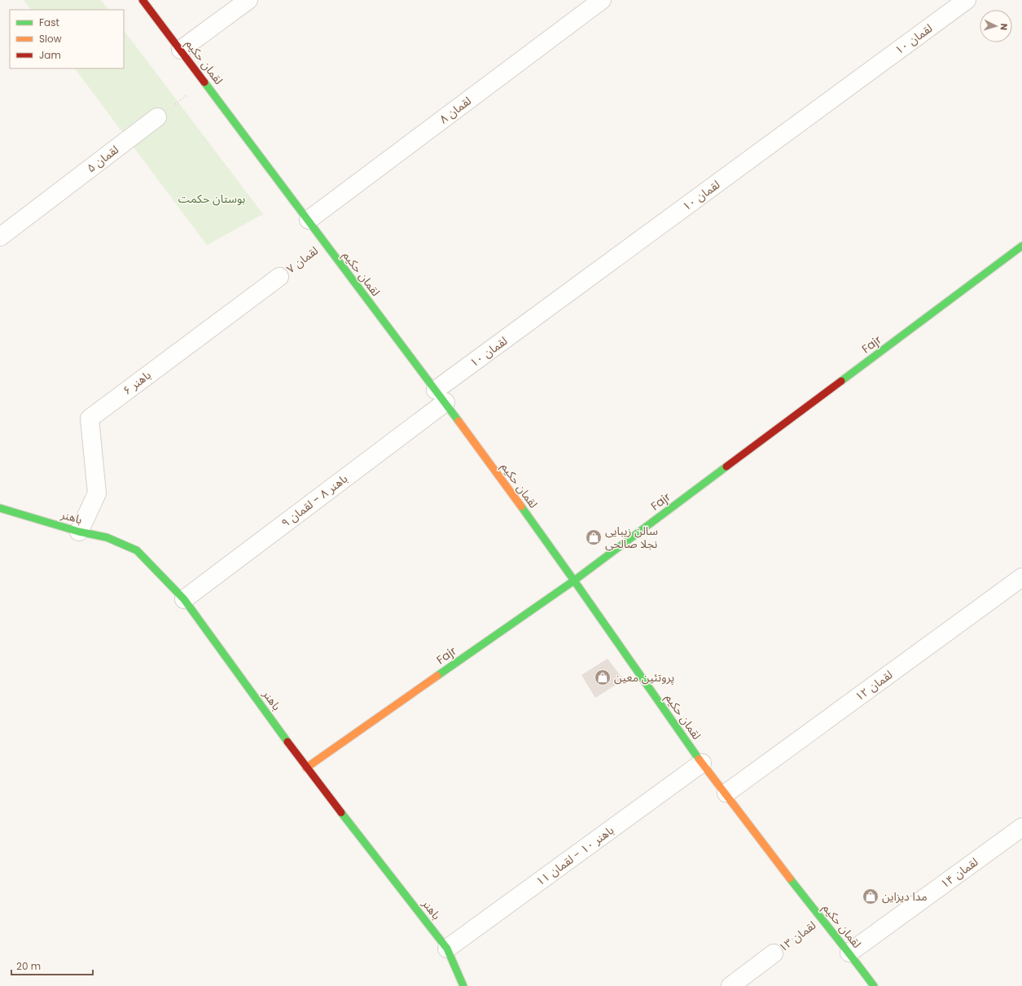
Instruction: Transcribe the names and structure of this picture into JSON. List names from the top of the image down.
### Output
{
  "streets": {
    "street": [
      "لقمان ۱۰",
      "لقمان حکیم",
      "لقمان ۸",
      "لقمان ۵",
      "Fajr",
      "باهنر ۶",
      "باهنر ۸ - لقمان ۹",
      "باهنر",
      "لقمان ۱۲",
      "باهنر ۱۰ - لقمان ۱۱",
      "لقمان ۱۴"
    ],
    "path": ["لقمان ۷", "لقمان ۱۳"]
  },
  "crossings": [
    ["لقمان ۱۰", "لقمان حکیم"],
    ["لقمان ۱۰", "باهنر ۸ - لقمان ۹"],
    ["لقمان حکیم", "لقمان ۸"],
    ["لقمان حکیم", "لقمان ۷"],
    ["لقمان حکیم", "Fajr"],
    ["لقمان حکیم", "باهنر ۸ - لقمان ۹"],
    ["لقمان حکیم", "لقمان ۱۲"],
    ["لقمان حکیم", "باهنر ۱۰ - لقمان ۱۱"],
    ["لقمان حکیم", "لقمان ۱۴"],
    ["لقمان حکیم", "لقمان ۱۳"],
    ["لقمان ۷", "باهنر ۶"],
    ["Fajr", "باهنر"],
    ["باهنر ۶", "باهنر"],
    ["باهنر ۸ - لقمان ۹", "باهنر"],
    ["باهنر", "باهنر ۱۰ - لقمان ۱۱"]
  ],
  "parks": ["بوستان حکمت"],
  "places": {
    "shop": ["سالن زیبایی نجلا صالحی", "پروتئین معین", "مدا دیزاین"]
  },
  "legend": ["Fast", "Slow", "Jam"],
  "scale_bar": "20 m",
  "north": "right"
}
